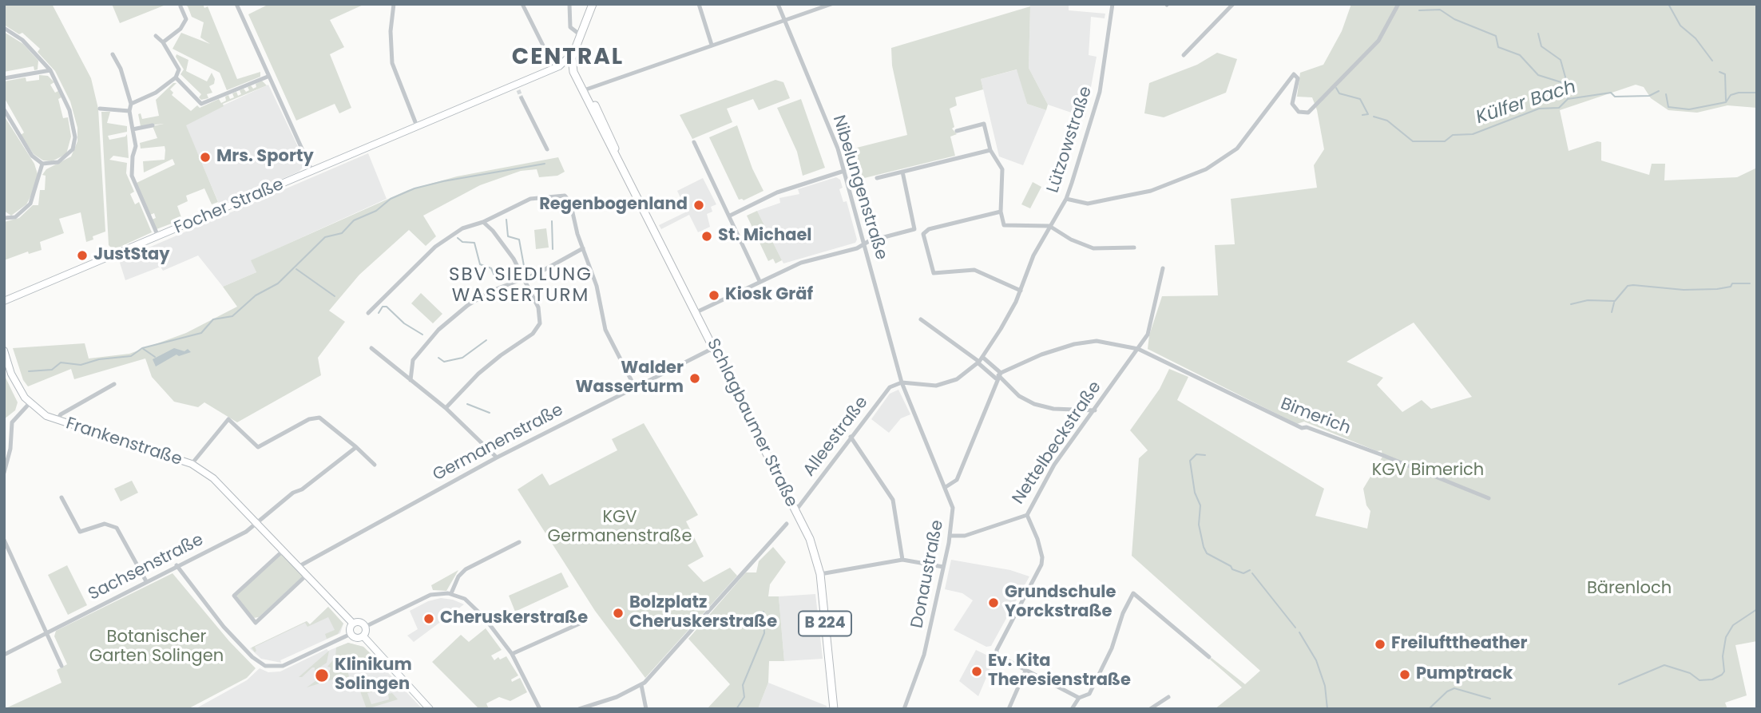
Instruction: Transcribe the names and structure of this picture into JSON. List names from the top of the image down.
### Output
{
  "streets": {
    "main road": [
      "Focher Straße",
      "Schlagbaumer Straße",
      "Frankenstraße",
      "B 224"
    ],
    "street": [
      "Lützowstraße",
      "Nibelungenstraße",
      "Bimerich",
      "Alleestraße",
      "Germanenstraße",
      "Nettelbeckstraße",
      "Sachsenstraße",
      "Donaustraße"
    ]
  },
  "crossings": [
    ["Lützowstraße", "Nibelungenstraße"],
    ["Lützowstraße", "Alleestraße"],
    ["Lützowstraße", "Donaustraße"],
    ["Nibelungenstraße", "Alleestraße"],
    ["Nibelungenstraße", "Donaustraße"],
    ["Focher Straße", "Schlagbaumer Straße"],
    ["Bimerich", "Nettelbeckstraße"],
    ["Schlagbaumer Straße", "Alleestraße"],
    ["Schlagbaumer Straße", "Germanenstraße"],
    ["Alleestraße", "Donaustraße"],
    ["Frankenstraße", "Germanenstraße"],
    ["Frankenstraße", "Sachsenstraße"],
    ["Nettelbeckstraße", "Donaustraße"]
  ],
  "districts": ["CENTRAL", "SBV SIEDLUNG WASSERTURM"],
  "water": ["Külfer Bach"],
  "parks": [
    "KGV Bimerich",
    "KGV Germanenstraße",
    "Bärenloch",
    "Botanischer Garten Solingen"
  ],
  "places": [
    "Mrs. Sporty",
    "Regenbogenland",
    "St. Michael",
    "JustStay",
    "Kiosk Gräf",
    "Walder Wasserturm",
    "Grundschule Yorckstraße",
    "Bolzplatz Cheruskerstraße",
    "Cheruskerstraße",
    "Freilufttheather",
    "Ev. Kita Theresienstraße",
    "Pumptrack",
    "Klinikum Solingen"
  ]
}
